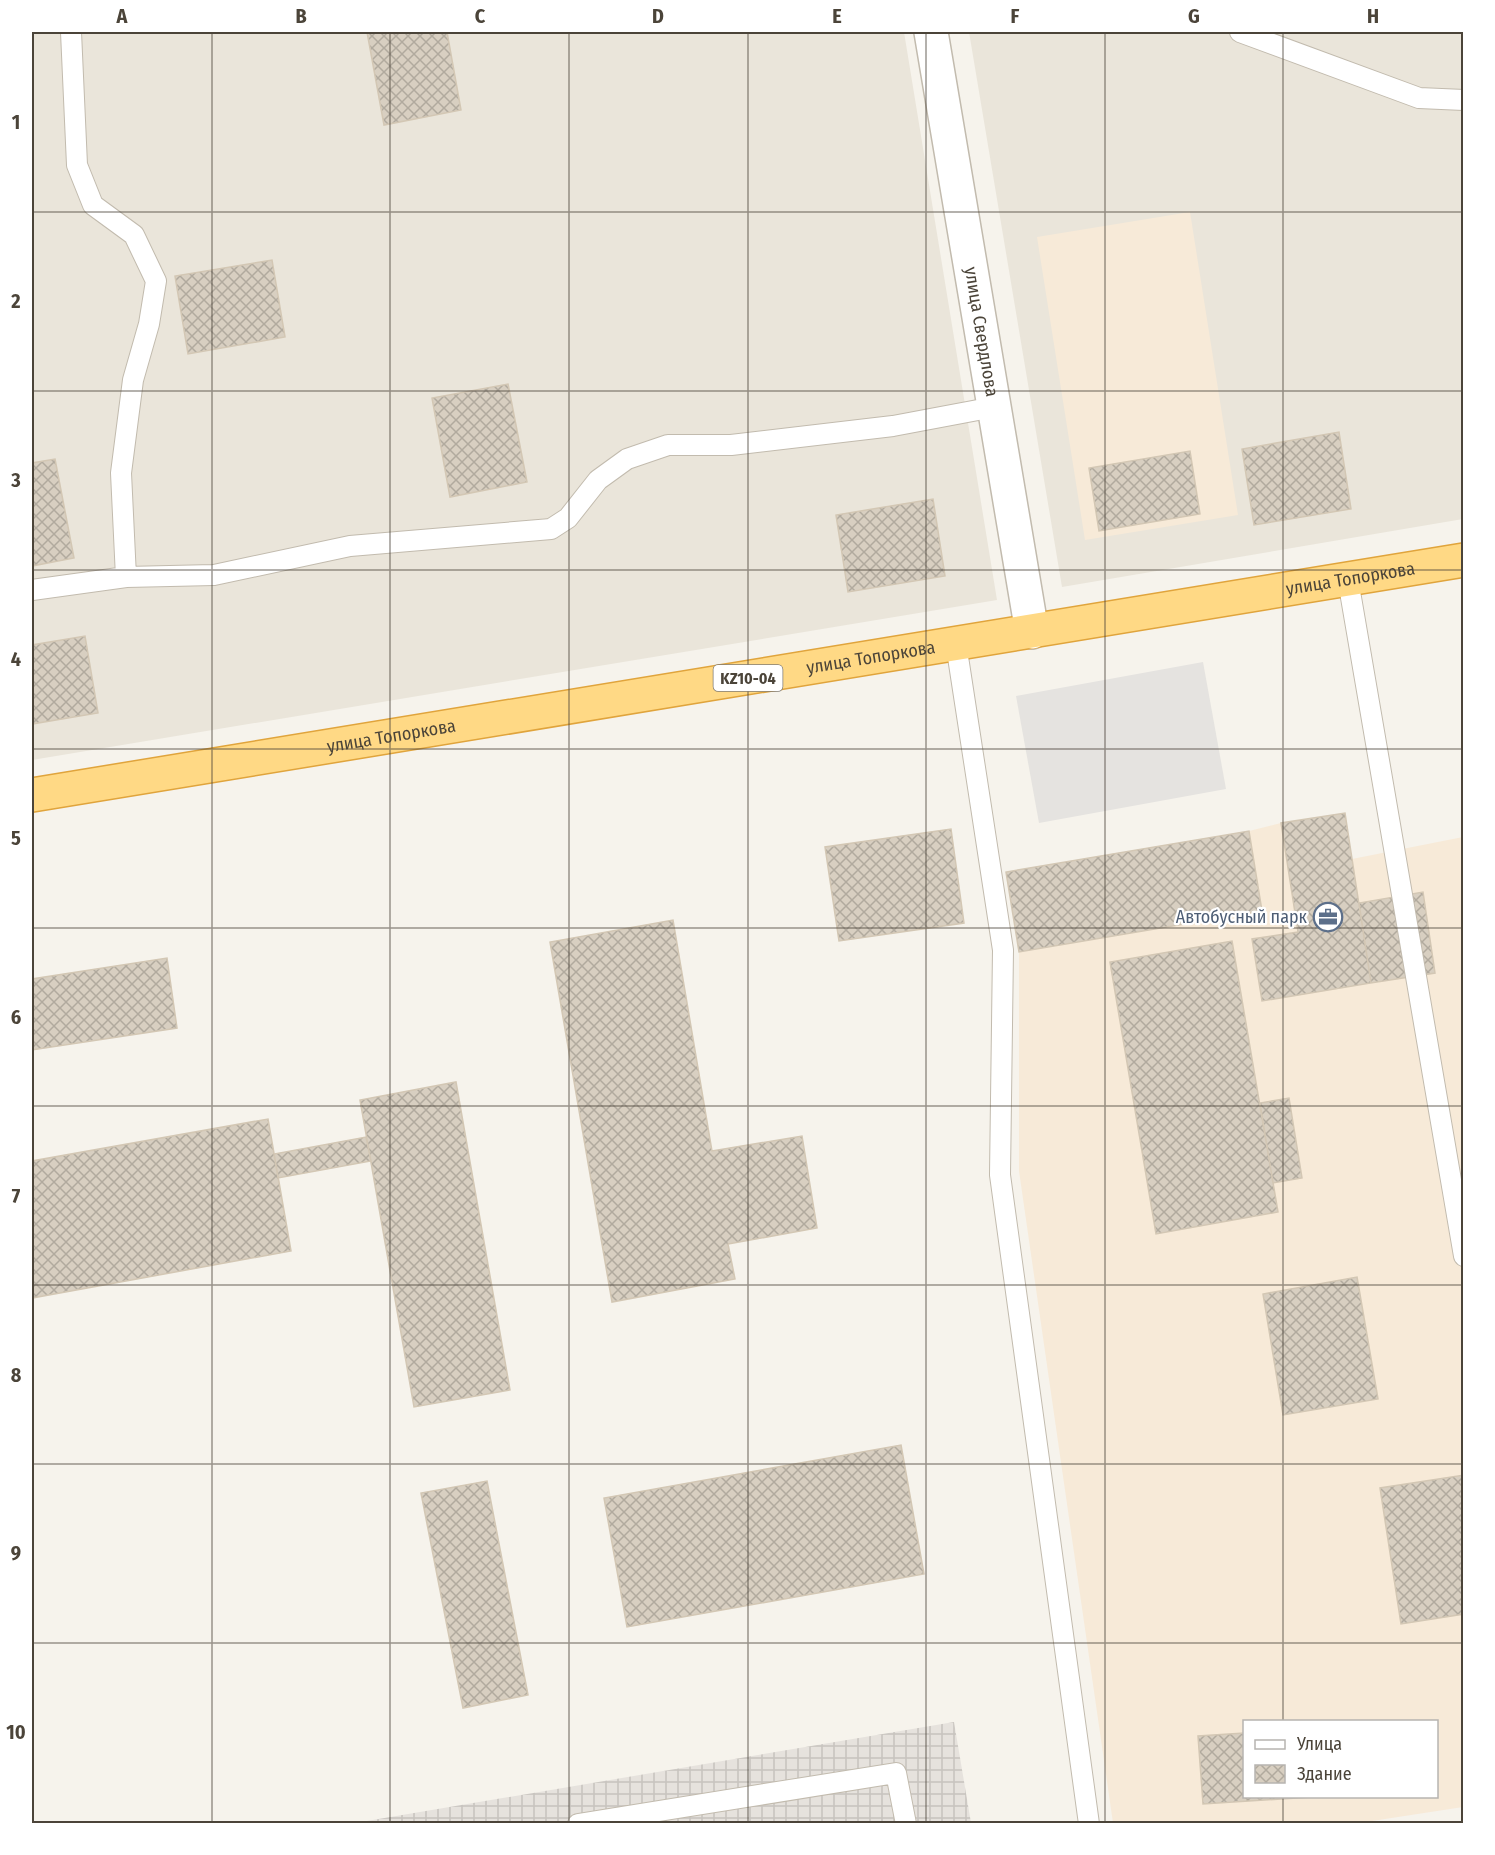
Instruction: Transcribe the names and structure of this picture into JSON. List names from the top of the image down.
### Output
{
  "streets": {
    "highway": ["улица Топоркова", "KZ10-04"],
    "street": ["улица Свердлова"]
  },
  "crossings": [
    ["улица Свердлова", "улица Топоркова"]
  ],
  "places": {
    "office": ["Автобусный парк"]
  },
  "legend": ["Улица", "Здание"],
  "grid": {
    "columns": [
      "A",
      "B",
      "C",
      "D",
      "E",
      "F",
      "G",
      "H"
    ],
    "rows": [
      "1",
      "2",
      "3",
      "4",
      "5",
      "6",
      "7",
      "8",
      "9",
      "10"
    ]
  }
}
